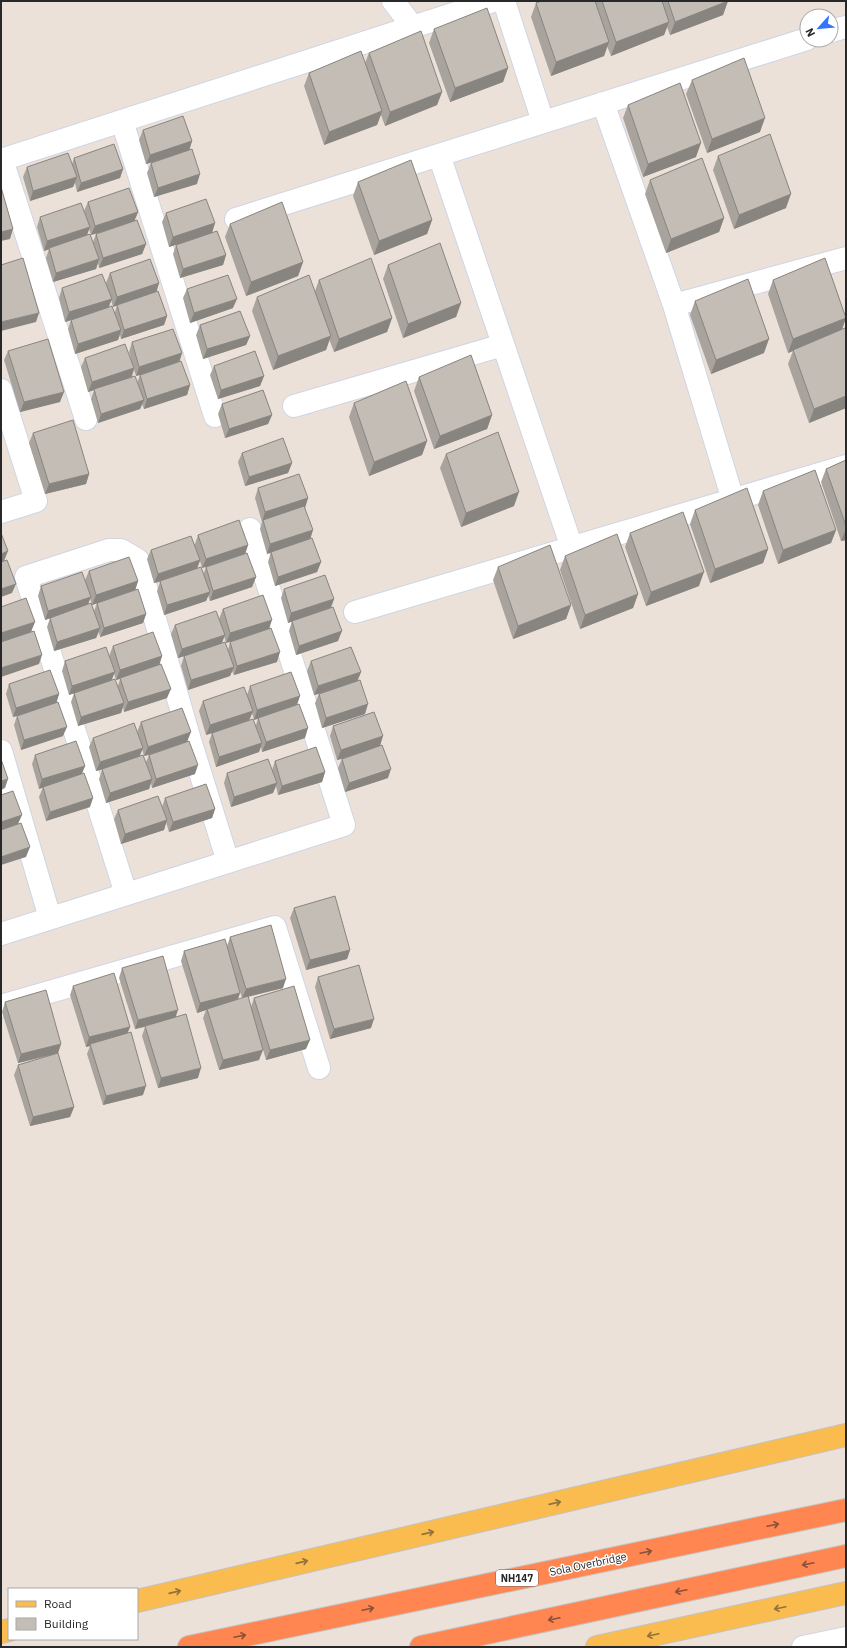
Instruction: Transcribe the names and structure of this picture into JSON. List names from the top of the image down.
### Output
{
  "streets": {
    "highway": ["Sola Overbridge", "NH147"]
  },
  "legend": ["Road", "Building"],
  "north": "bottom left"
}
